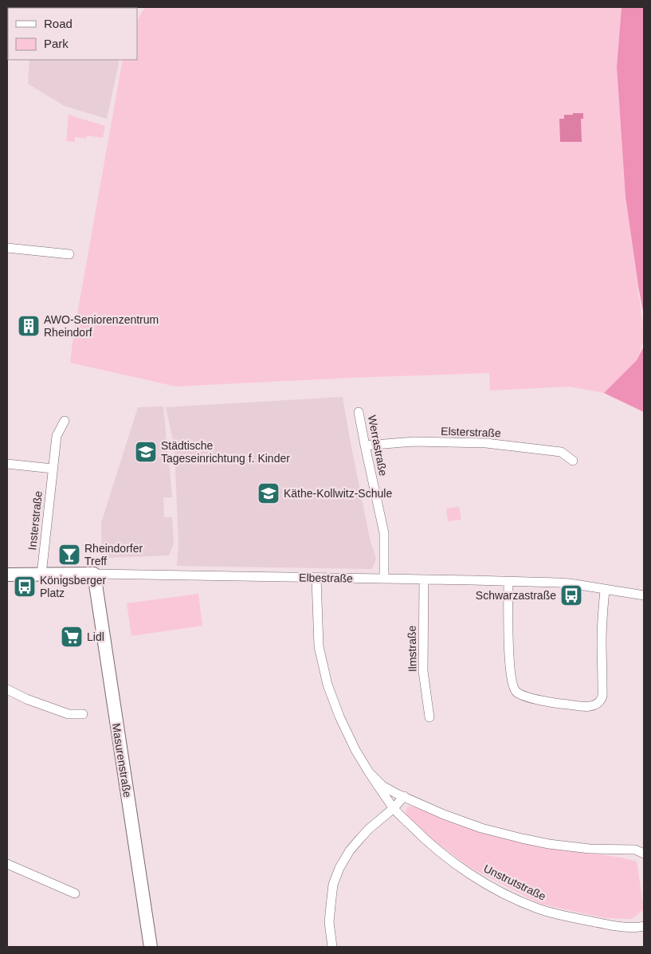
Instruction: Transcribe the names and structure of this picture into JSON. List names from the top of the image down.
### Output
{
  "streets": {
    "main road": ["Elbestraße", "Masurenstraße"],
    "street": [
      "Elsterstraße",
      "Werrastraße",
      "Insterstraße",
      "Ilmstraße",
      "Unstrutstraße"
    ]
  },
  "crossings": [
    ["Elsterstraße", "Werrastraße"],
    ["Werrastraße", "Elbestraße"],
    ["Insterstraße", "Elbestraße"],
    ["Elbestraße", "Ilmstraße"],
    ["Elbestraße", "Masurenstraße"],
    ["Elbestraße", "Unstrutstraße"]
  ],
  "places": {
    "building": ["AWO-Seniorenzentrum Rheindorf"],
    "school or university": ["Städtische Tageseinrichtung f. Kinder", "Käthe-Kollwitz-Schule"],
    "bar": ["Rheindorfer Treff"],
    "bus stop": ["Königsberger Platz", "Schwarzastraße"],
    "supermarket": ["Lidl"]
  },
  "legend": ["Road", "Park"]
}
